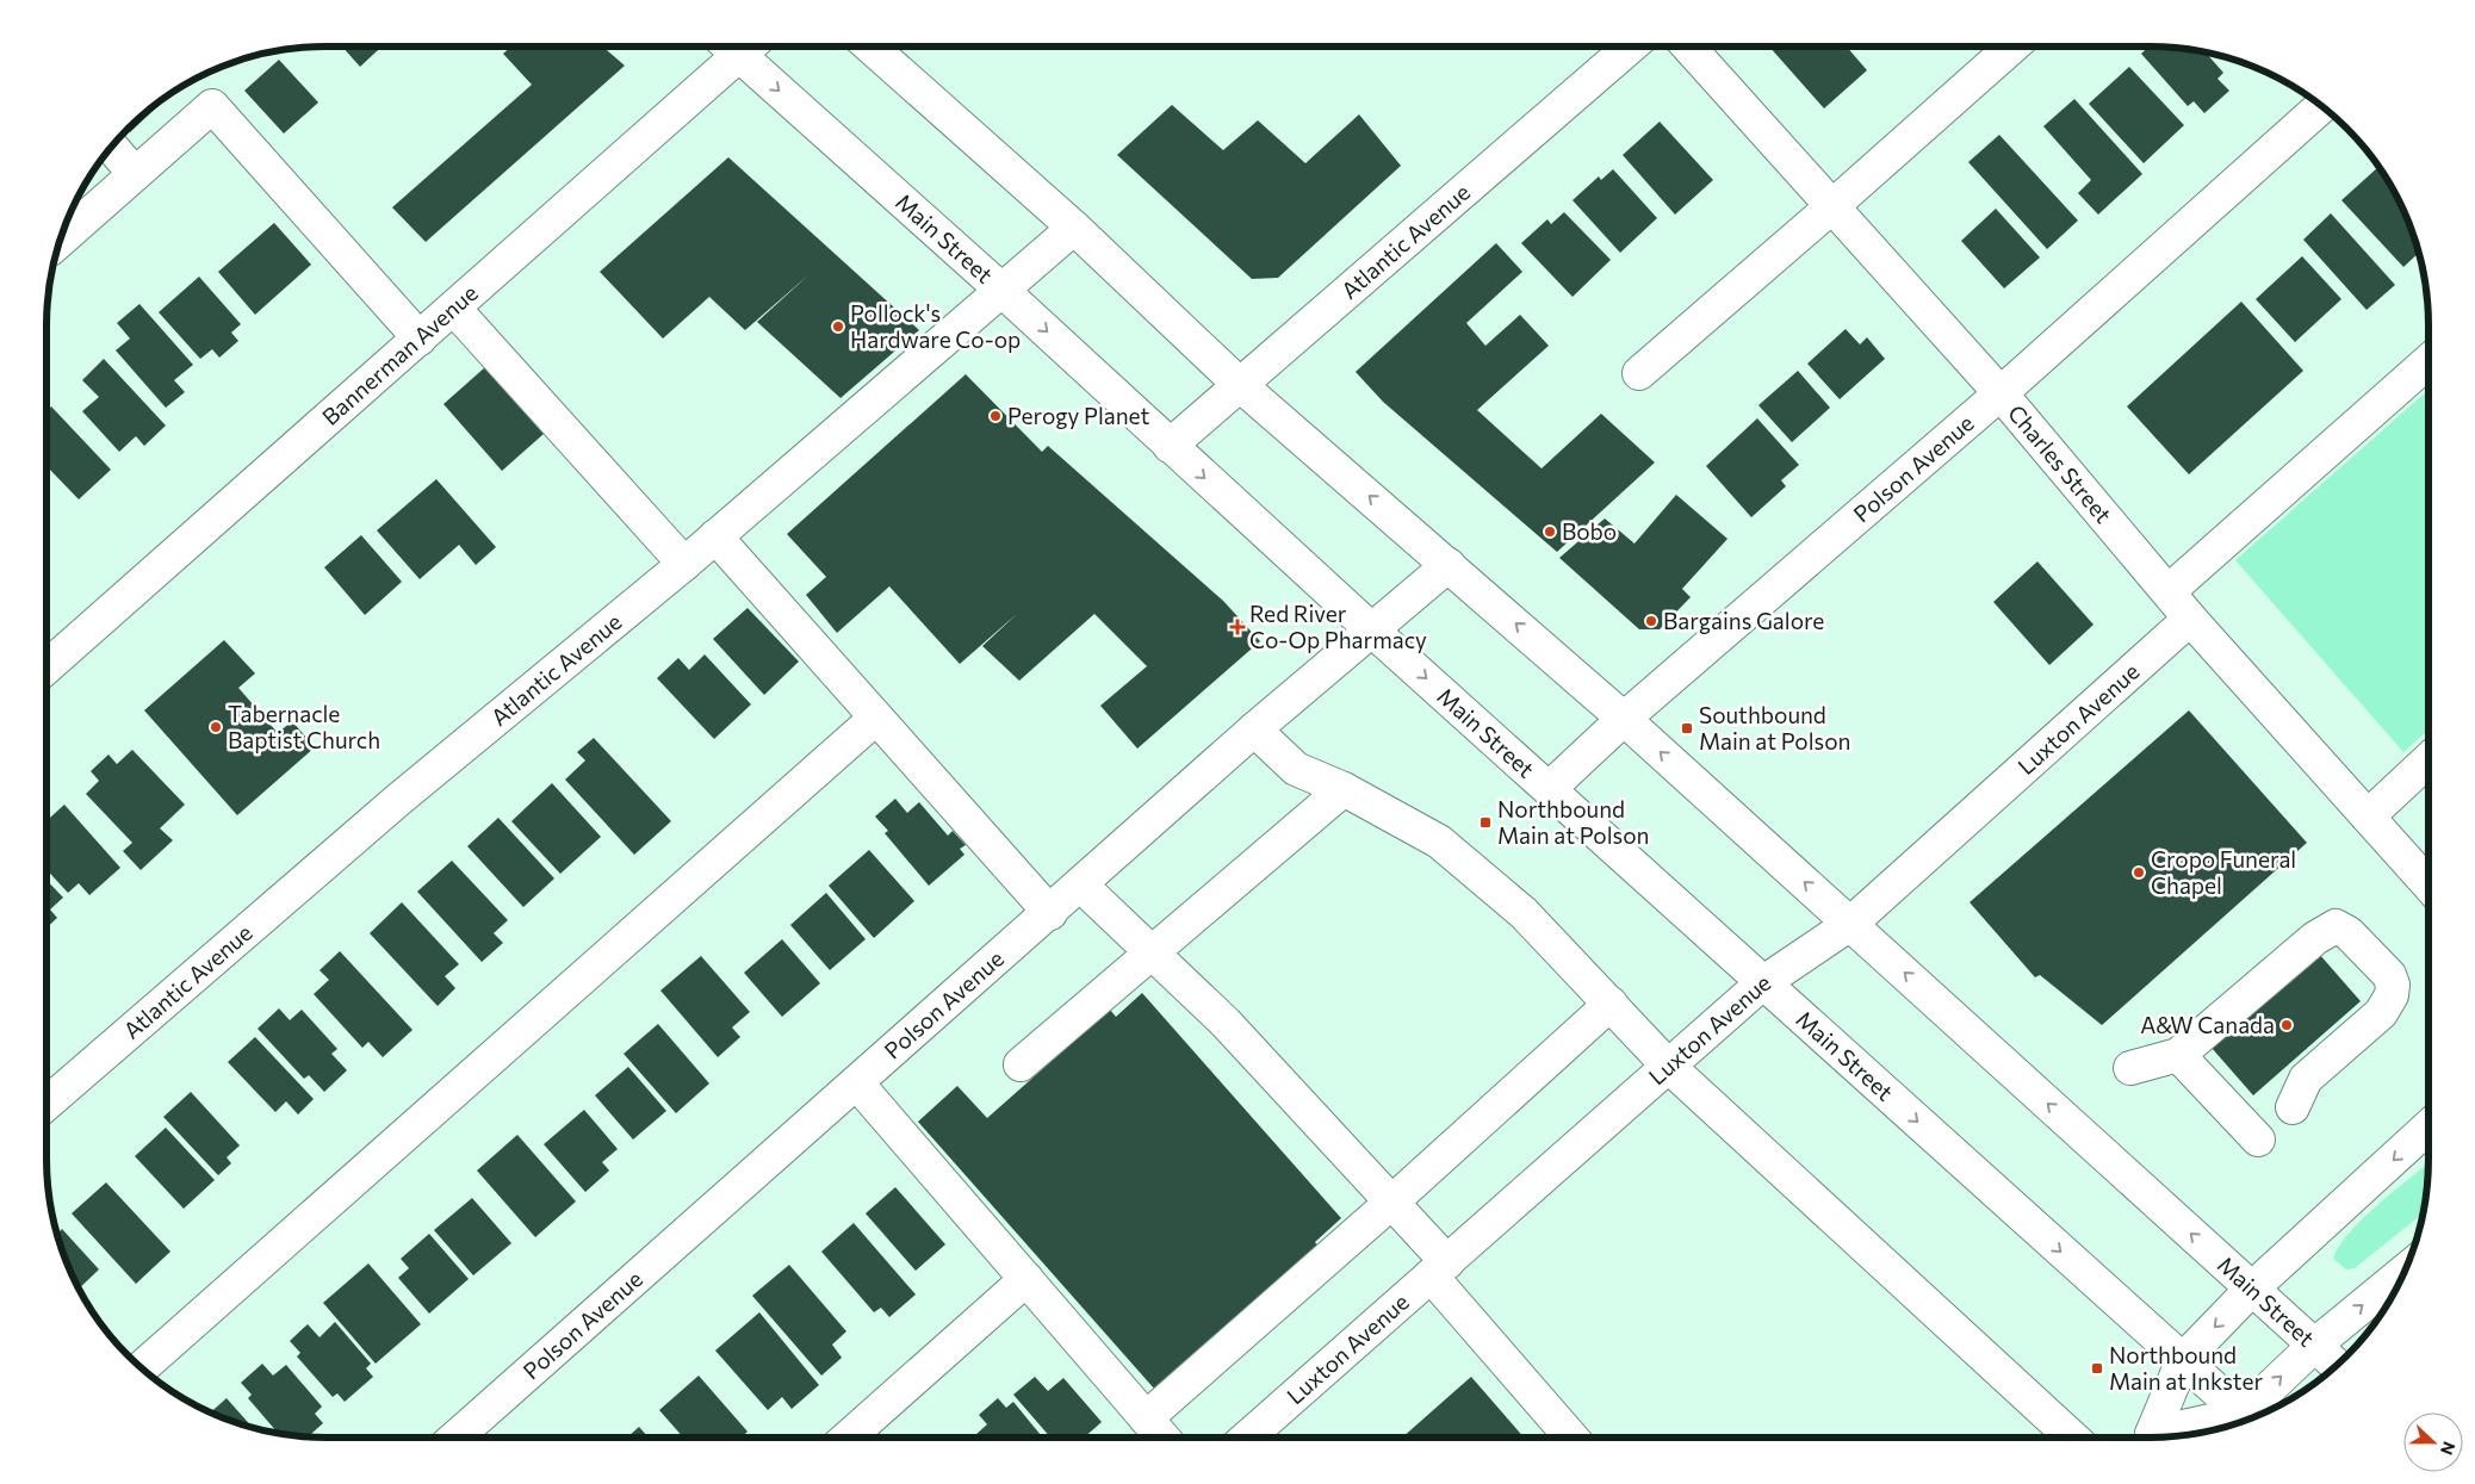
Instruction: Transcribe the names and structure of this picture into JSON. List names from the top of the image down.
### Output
{
  "streets": {
    "street": [
      "Main Street",
      "Atlantic Avenue",
      "Bannerman Avenue",
      "Charles Street",
      "Polson Avenue",
      "Luxton Avenue"
    ]
  },
  "crossings": [
    ["Main Street", "Atlantic Avenue"],
    ["Main Street", "Polson Avenue"],
    ["Main Street", "Luxton Avenue"],
    ["Charles Street", "Polson Avenue"],
    ["Charles Street", "Luxton Avenue"]
  ],
  "places": {
    "other": [
      "Pollock's Hardware Co-op",
      "Perogy Planet",
      "Bobo",
      "Bargains Galore",
      "Tabernacle Baptist Church",
      "Cropo Funeral Chapel",
      "A&W Canada"
    ],
    "health": ["Red River Co-Op Pharmacy"],
    "transit": ["Southbound Main at Polson", "Northbound Main at Polson", "Northbound Main at Inkster"]
  },
  "north": "right"
}
